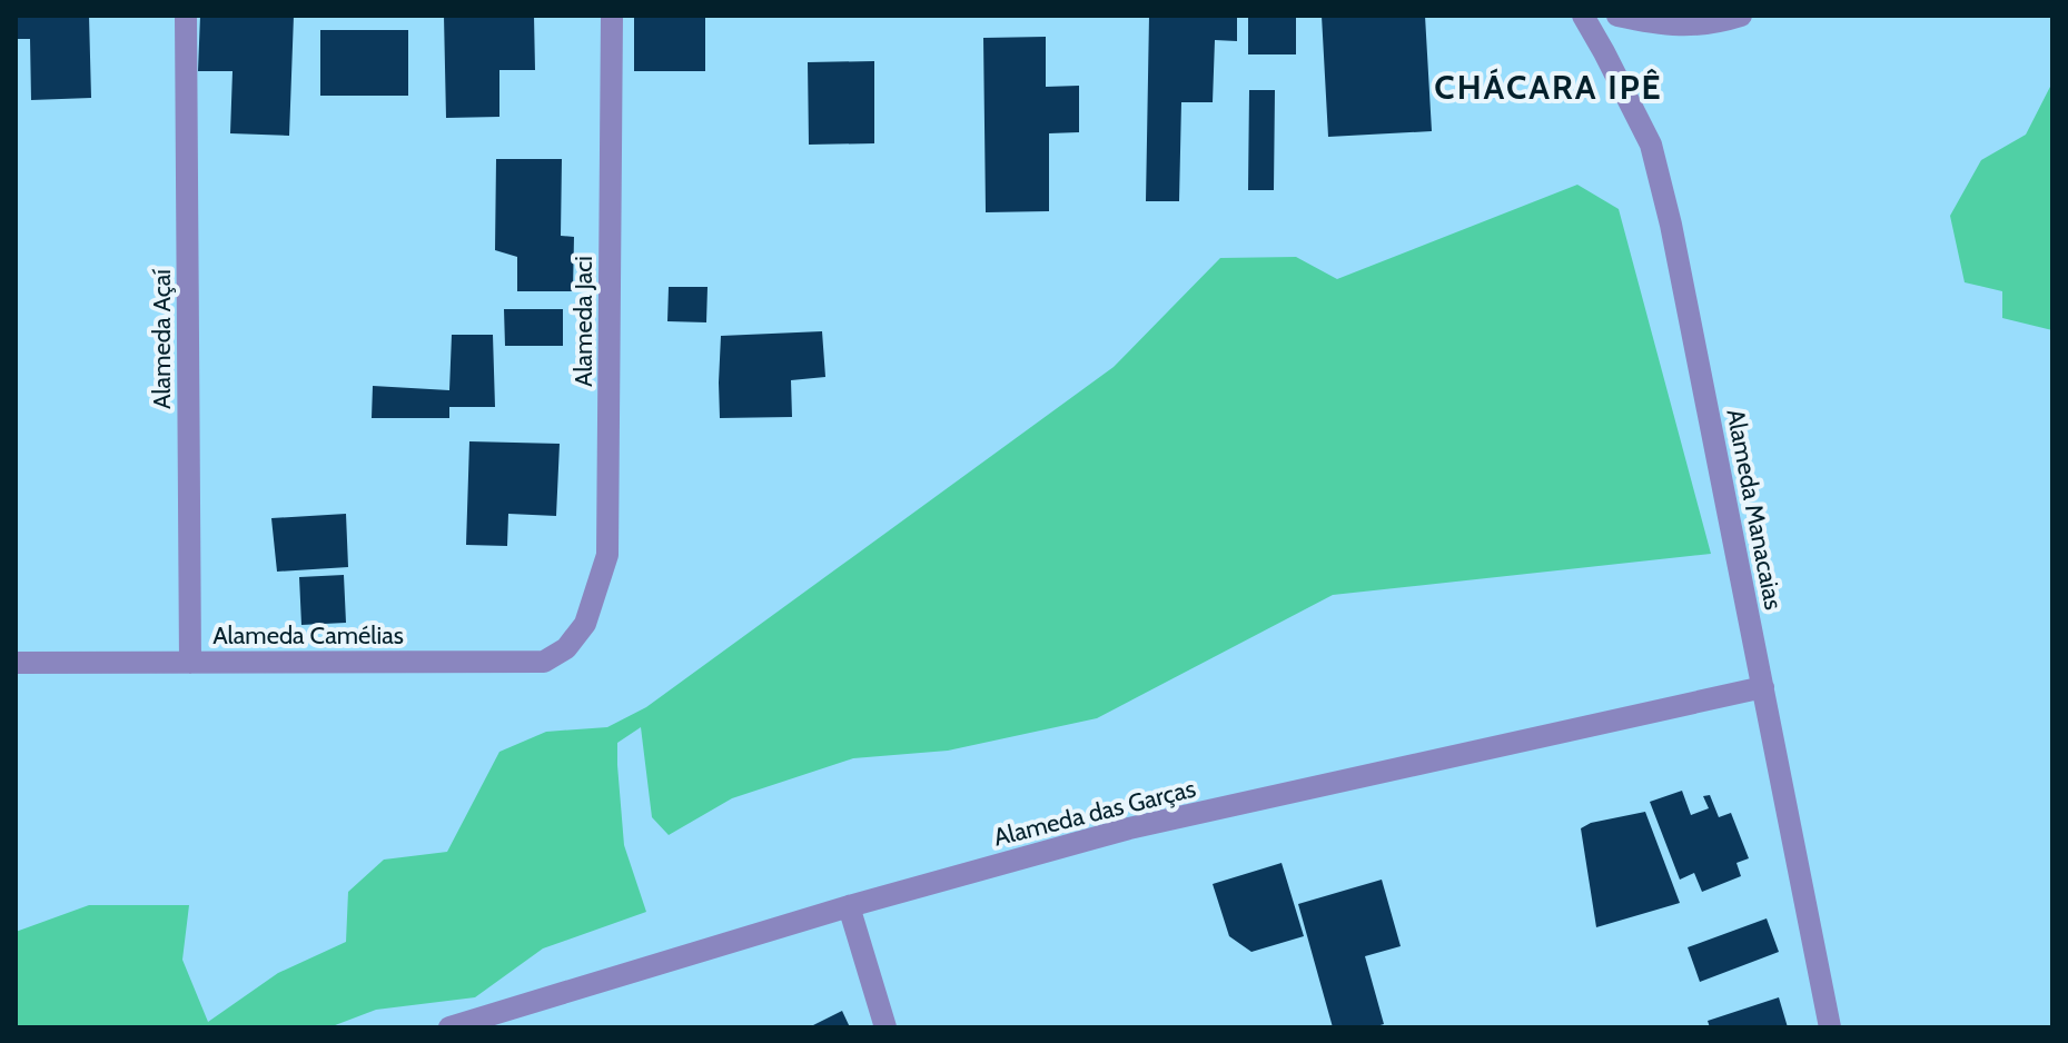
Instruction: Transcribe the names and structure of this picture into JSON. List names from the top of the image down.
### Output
{
  "streets": {
    "street": [
      "Alameda Jaci",
      "Alameda Açaí",
      "Alameda Manacaias",
      "Alameda Camélias",
      "Alameda das Garças"
    ]
  },
  "crossings": [
    ["Alameda Jaci", "Alameda Camélias"],
    ["Alameda Açaí", "Alameda Camélias"],
    ["Alameda Manacaias", "Alameda das Garças"]
  ],
  "districts": ["CHÁCARA IPÊ"]
}
